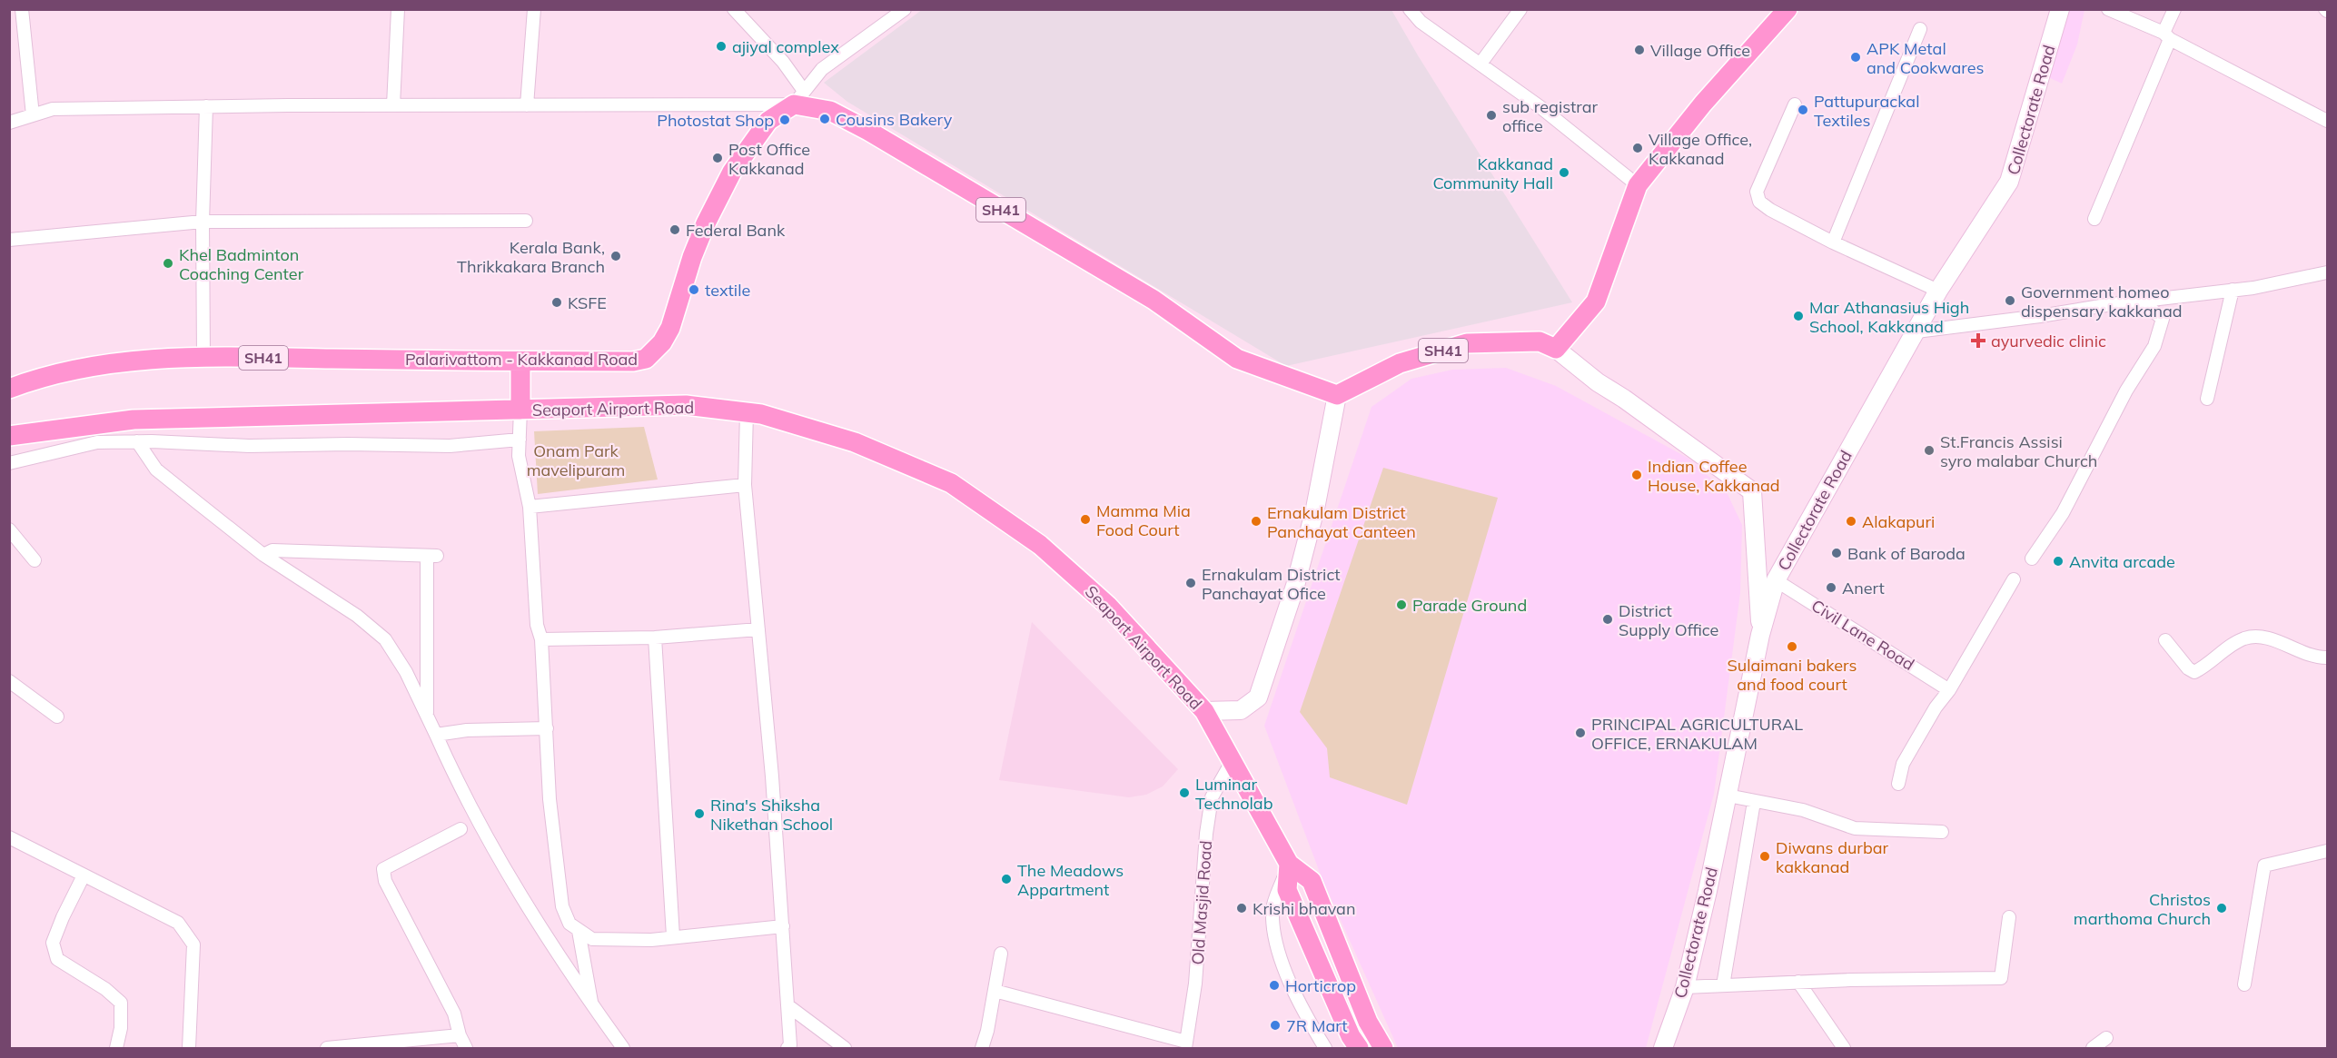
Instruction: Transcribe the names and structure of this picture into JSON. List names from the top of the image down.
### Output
{
  "streets": {
    "main road": ["SH41", "Palarivattom - Kakkanad Road", "Seaport Airport Road"],
    "street": ["Collectorate Road", "Civil Lane Road", "Old Masjid Road"]
  },
  "crossings": [
    ["Collectorate Road", "Civil Lane Road"],
    ["SH41", "Palarivattom - Kakkanad Road"],
    ["Seaport Airport Road", "Old Masjid Road"]
  ],
  "parks": ["Onam Park mavelipuram"],
  "places": {
    "other": [
      "ajiyal complex",
      "Village Office",
      "APK Metal and Cookwares",
      "Pattupurackal Textiles",
      "sub registrar office",
      "Cousins Bakery",
      "Photostat Shop",
      "Village Office, Kakkanad",
      "Post Office Kakkanad",
      "Kakkanad Community Hall",
      "Federal Bank",
      "Kerala Bank, Thrikkakara Branch",
      "Khel Badminton Coaching Center",
      "textile",
      "Government homeo dispensary kakkanad",
      "KSFE",
      "Mar Athanasius High School, Kakkanad",
      "St.Francis Assisi syro malabar Church",
      "Indian Coffee House, Kakkanad",
      "Mamma Mia Food Court",
      "Ernakulam District Panchayat Canteen",
      "Alakapuri",
      "Bank of Baroda",
      "Anvita arcade",
      "Ernakulam District Panchayat Ofice",
      "Anert",
      "Parade Ground",
      "District Supply Office",
      "Sulaimani bakers and food court",
      "PRINCIPAL AGRICULTURAL OFFICE, ERNAKULAM",
      "Luminar Technolab",
      "Rina's Shiksha Nikethan School",
      "Diwans durbar kakkanad",
      "The Meadows Appartment",
      "Krishi bhavan",
      "Christos marthoma Church",
      "Horticrop",
      "7R Mart"
    ],
    "health": ["ayurvedic clinic"]
  }
}
